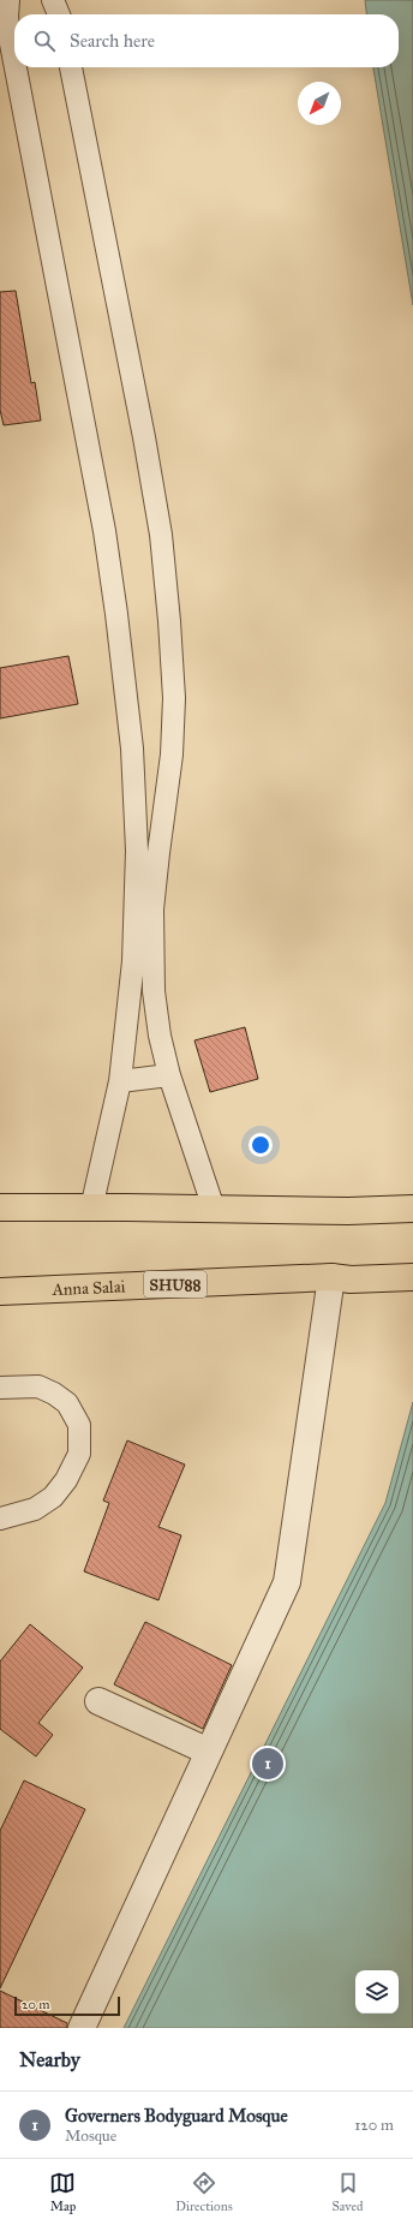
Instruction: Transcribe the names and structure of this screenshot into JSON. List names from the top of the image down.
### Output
{
  "streets": {
    "main road": ["SHU88", "Anna Salai"]
  },
  "crossings": [
    ["SHU88", "Anna Salai"]
  ],
  "scale_bar": "20 m",
  "north": "bottom left",
  "page": {
    "search": "Search here",
    "pins": "1",
    "scale": "20 m",
    "heading": "Nearby",
    "list": [
      {
        "mark": "1",
        "name": "Governers Bodyguard Mosque",
        "note": "Mosque",
        "value": "120 m"
      }
    ],
    "nav": ["Map", "Directions", "Saved"]
  }
}
